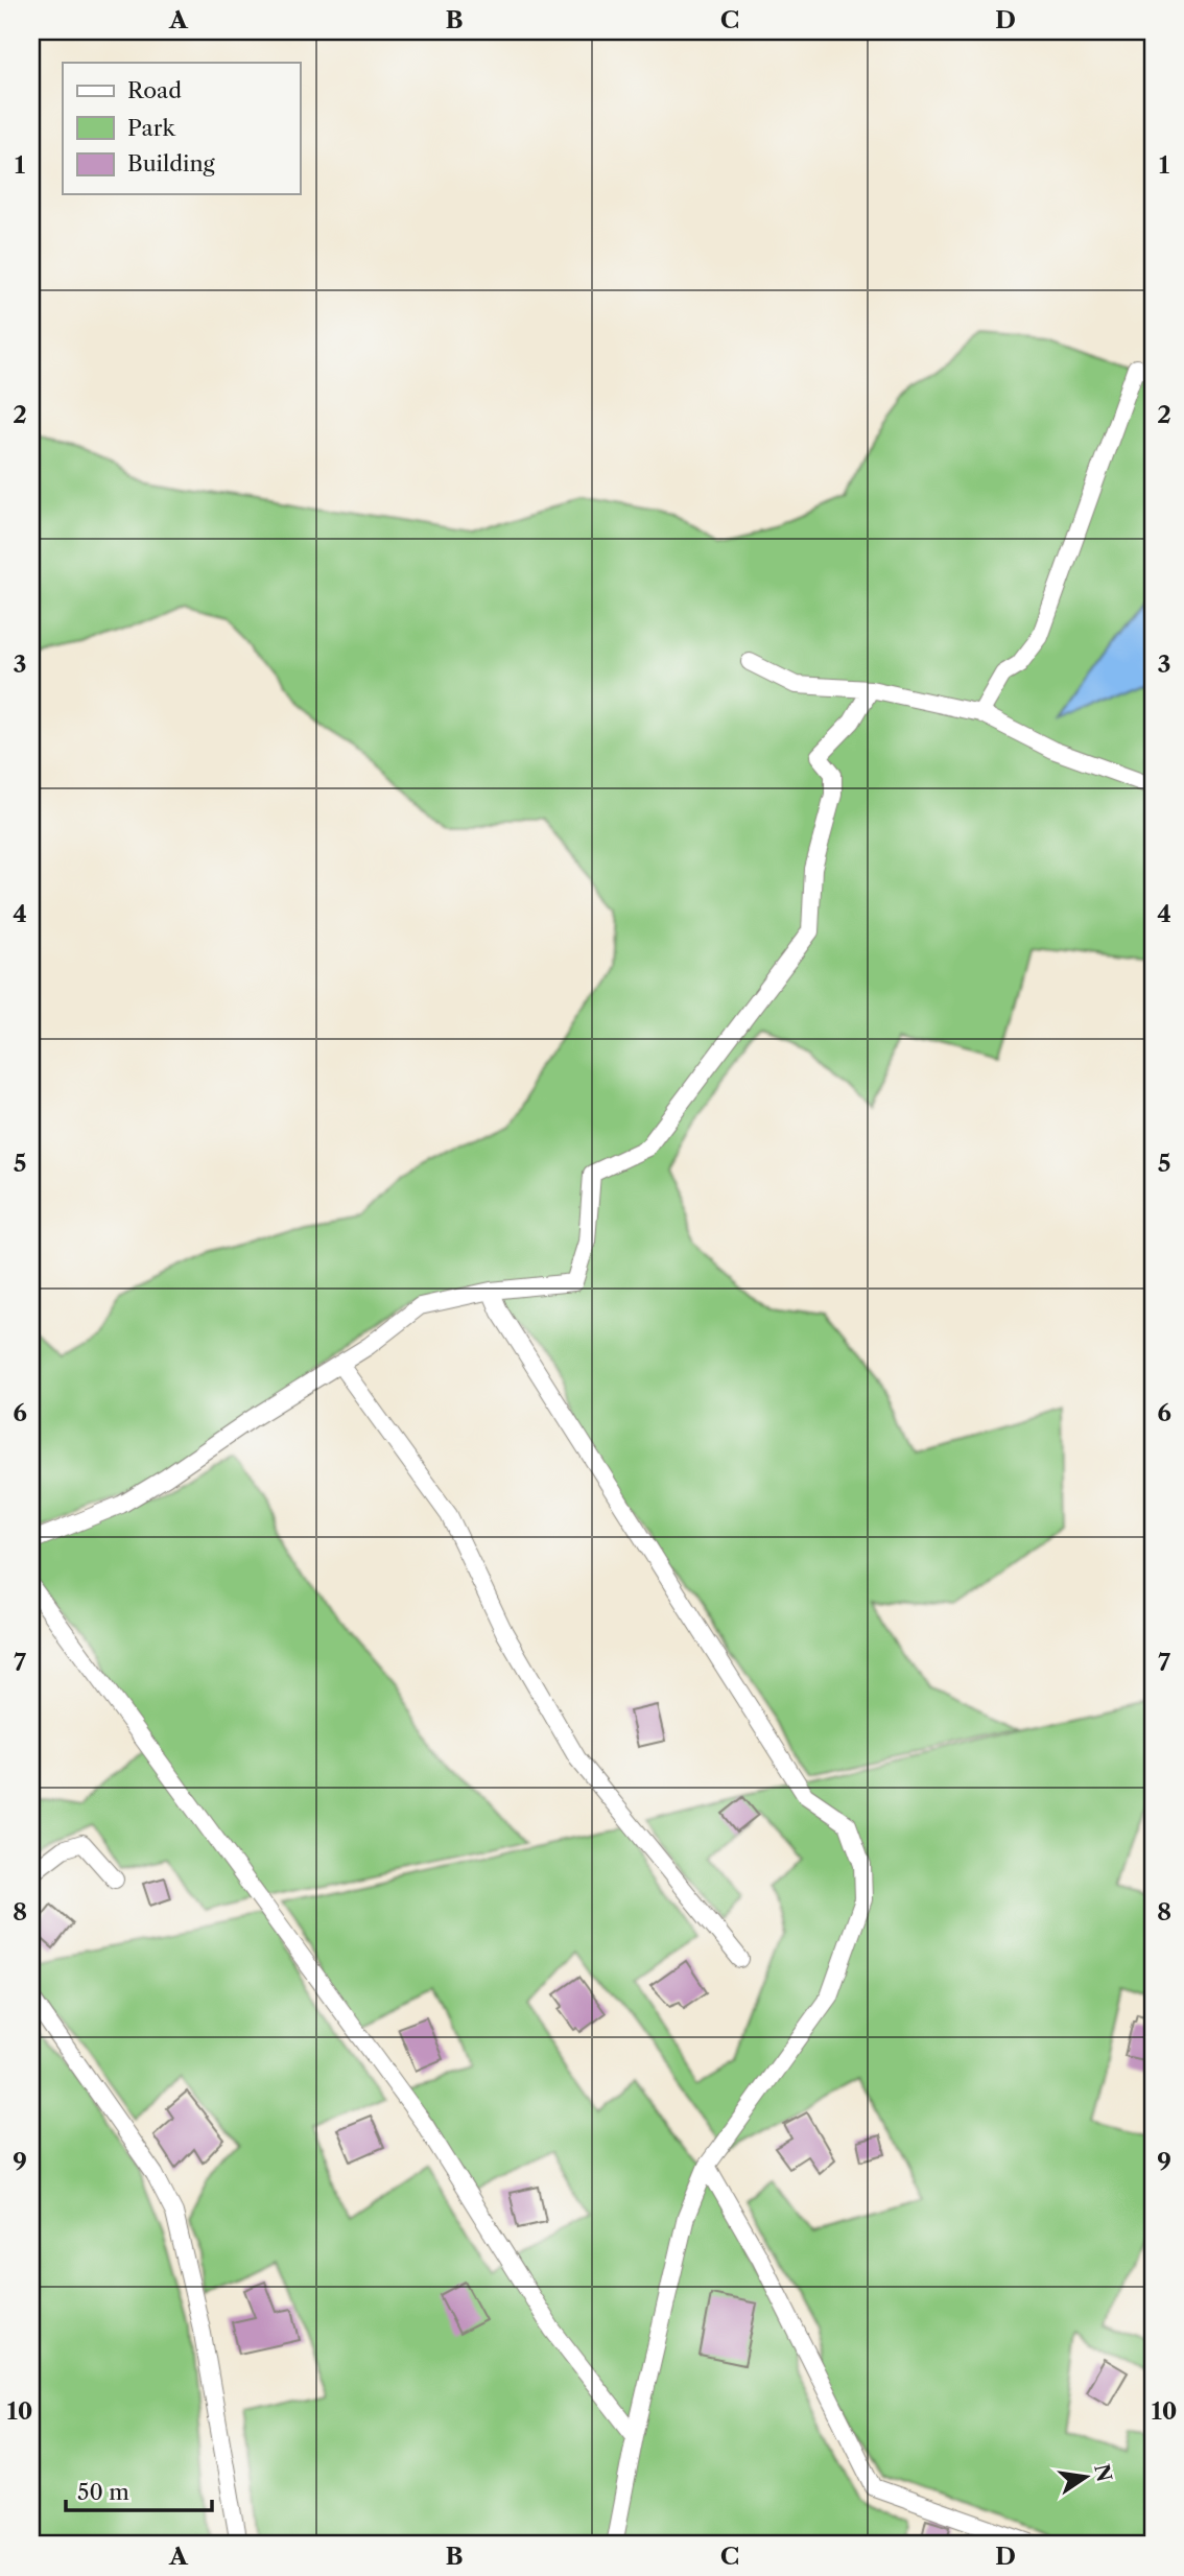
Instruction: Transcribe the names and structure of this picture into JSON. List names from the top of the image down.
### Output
{
  "legend": ["Road", "Park", "Building"],
  "scale_bar": "50 m",
  "north": "right",
  "grid": {
    "columns": [
      "A",
      "B",
      "C",
      "D"
    ],
    "rows": [
      "1",
      "2",
      "3",
      "4",
      "5",
      "6",
      "7",
      "8",
      "9",
      "10"
    ]
  }
}
